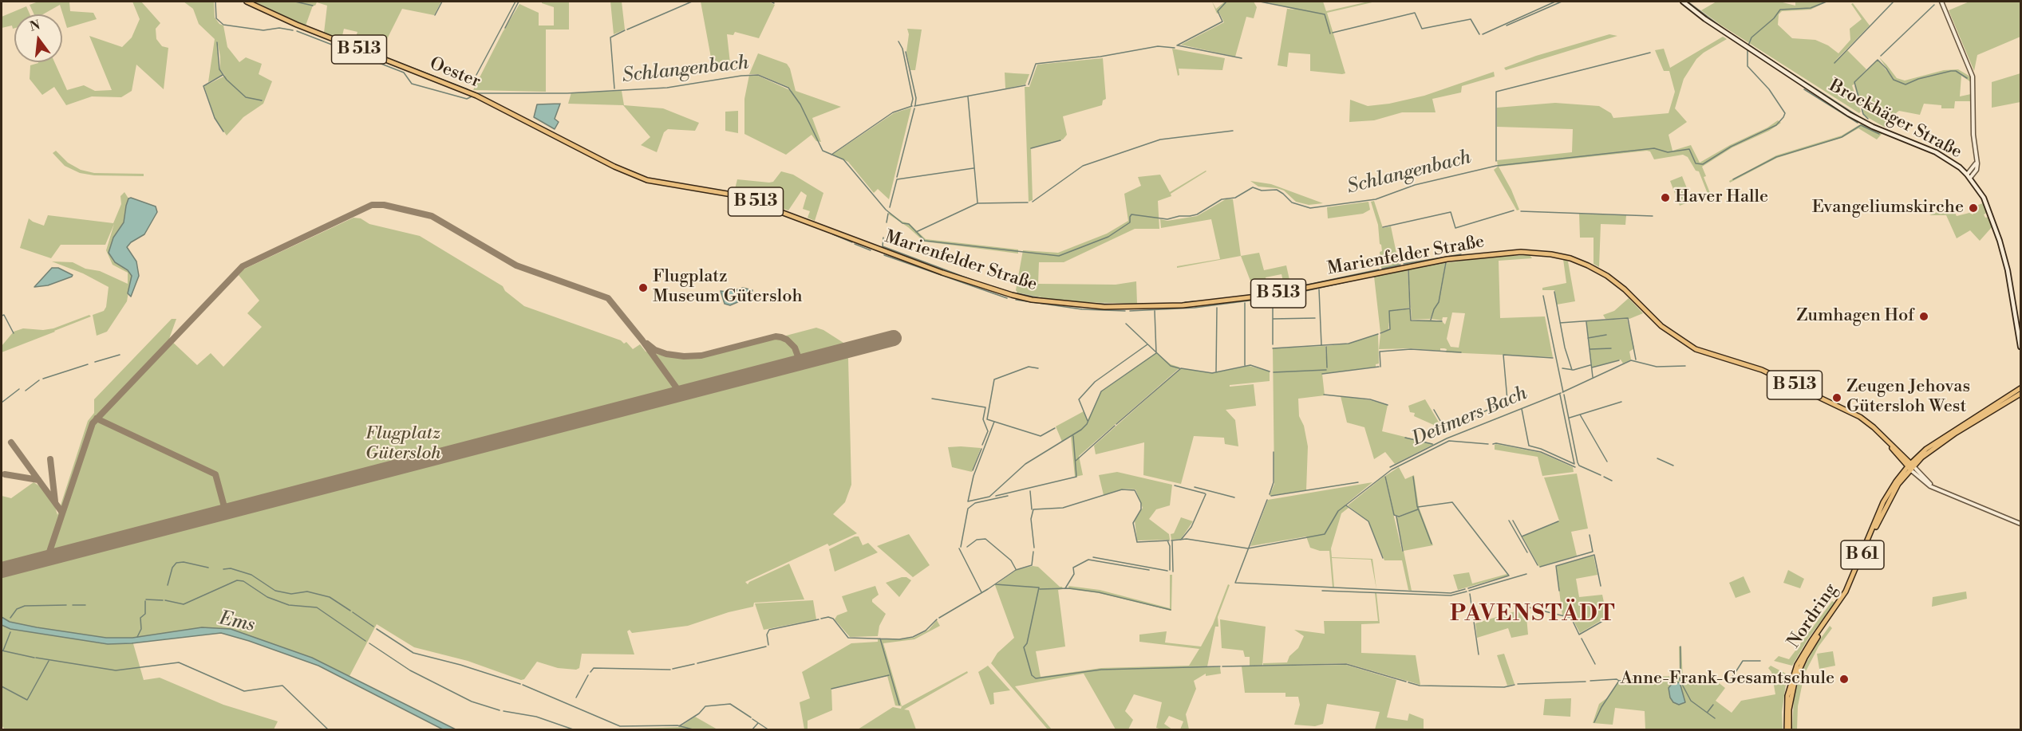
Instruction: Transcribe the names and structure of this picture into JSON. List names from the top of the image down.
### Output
{
  "streets": {
    "main road": [
      "B 513",
      "Oester",
      "Brockhäger Straße",
      "Marienfelder Straße",
      "B 61",
      "Nordring"
    ]
  },
  "crossings": [
    ["Oester", "Marienfelder Straße"],
    ["Marienfelder Straße", "Nordring"]
  ],
  "districts": ["PAVENSTÄDT"],
  "water": ["Schlangenbach", "Dettmers Bach", "Ems"],
  "parks": ["Flugplatz Gütersloh"],
  "places": [
    "Haver Halle",
    "Evangeliumskirche",
    "Flugplatz Museum Gütersloh",
    "Zumhagen Hof",
    "Zeugen Jehovas Gütersloh West",
    "Anne-Frank-Gesamtschule"
  ],
  "north": "top"
}
